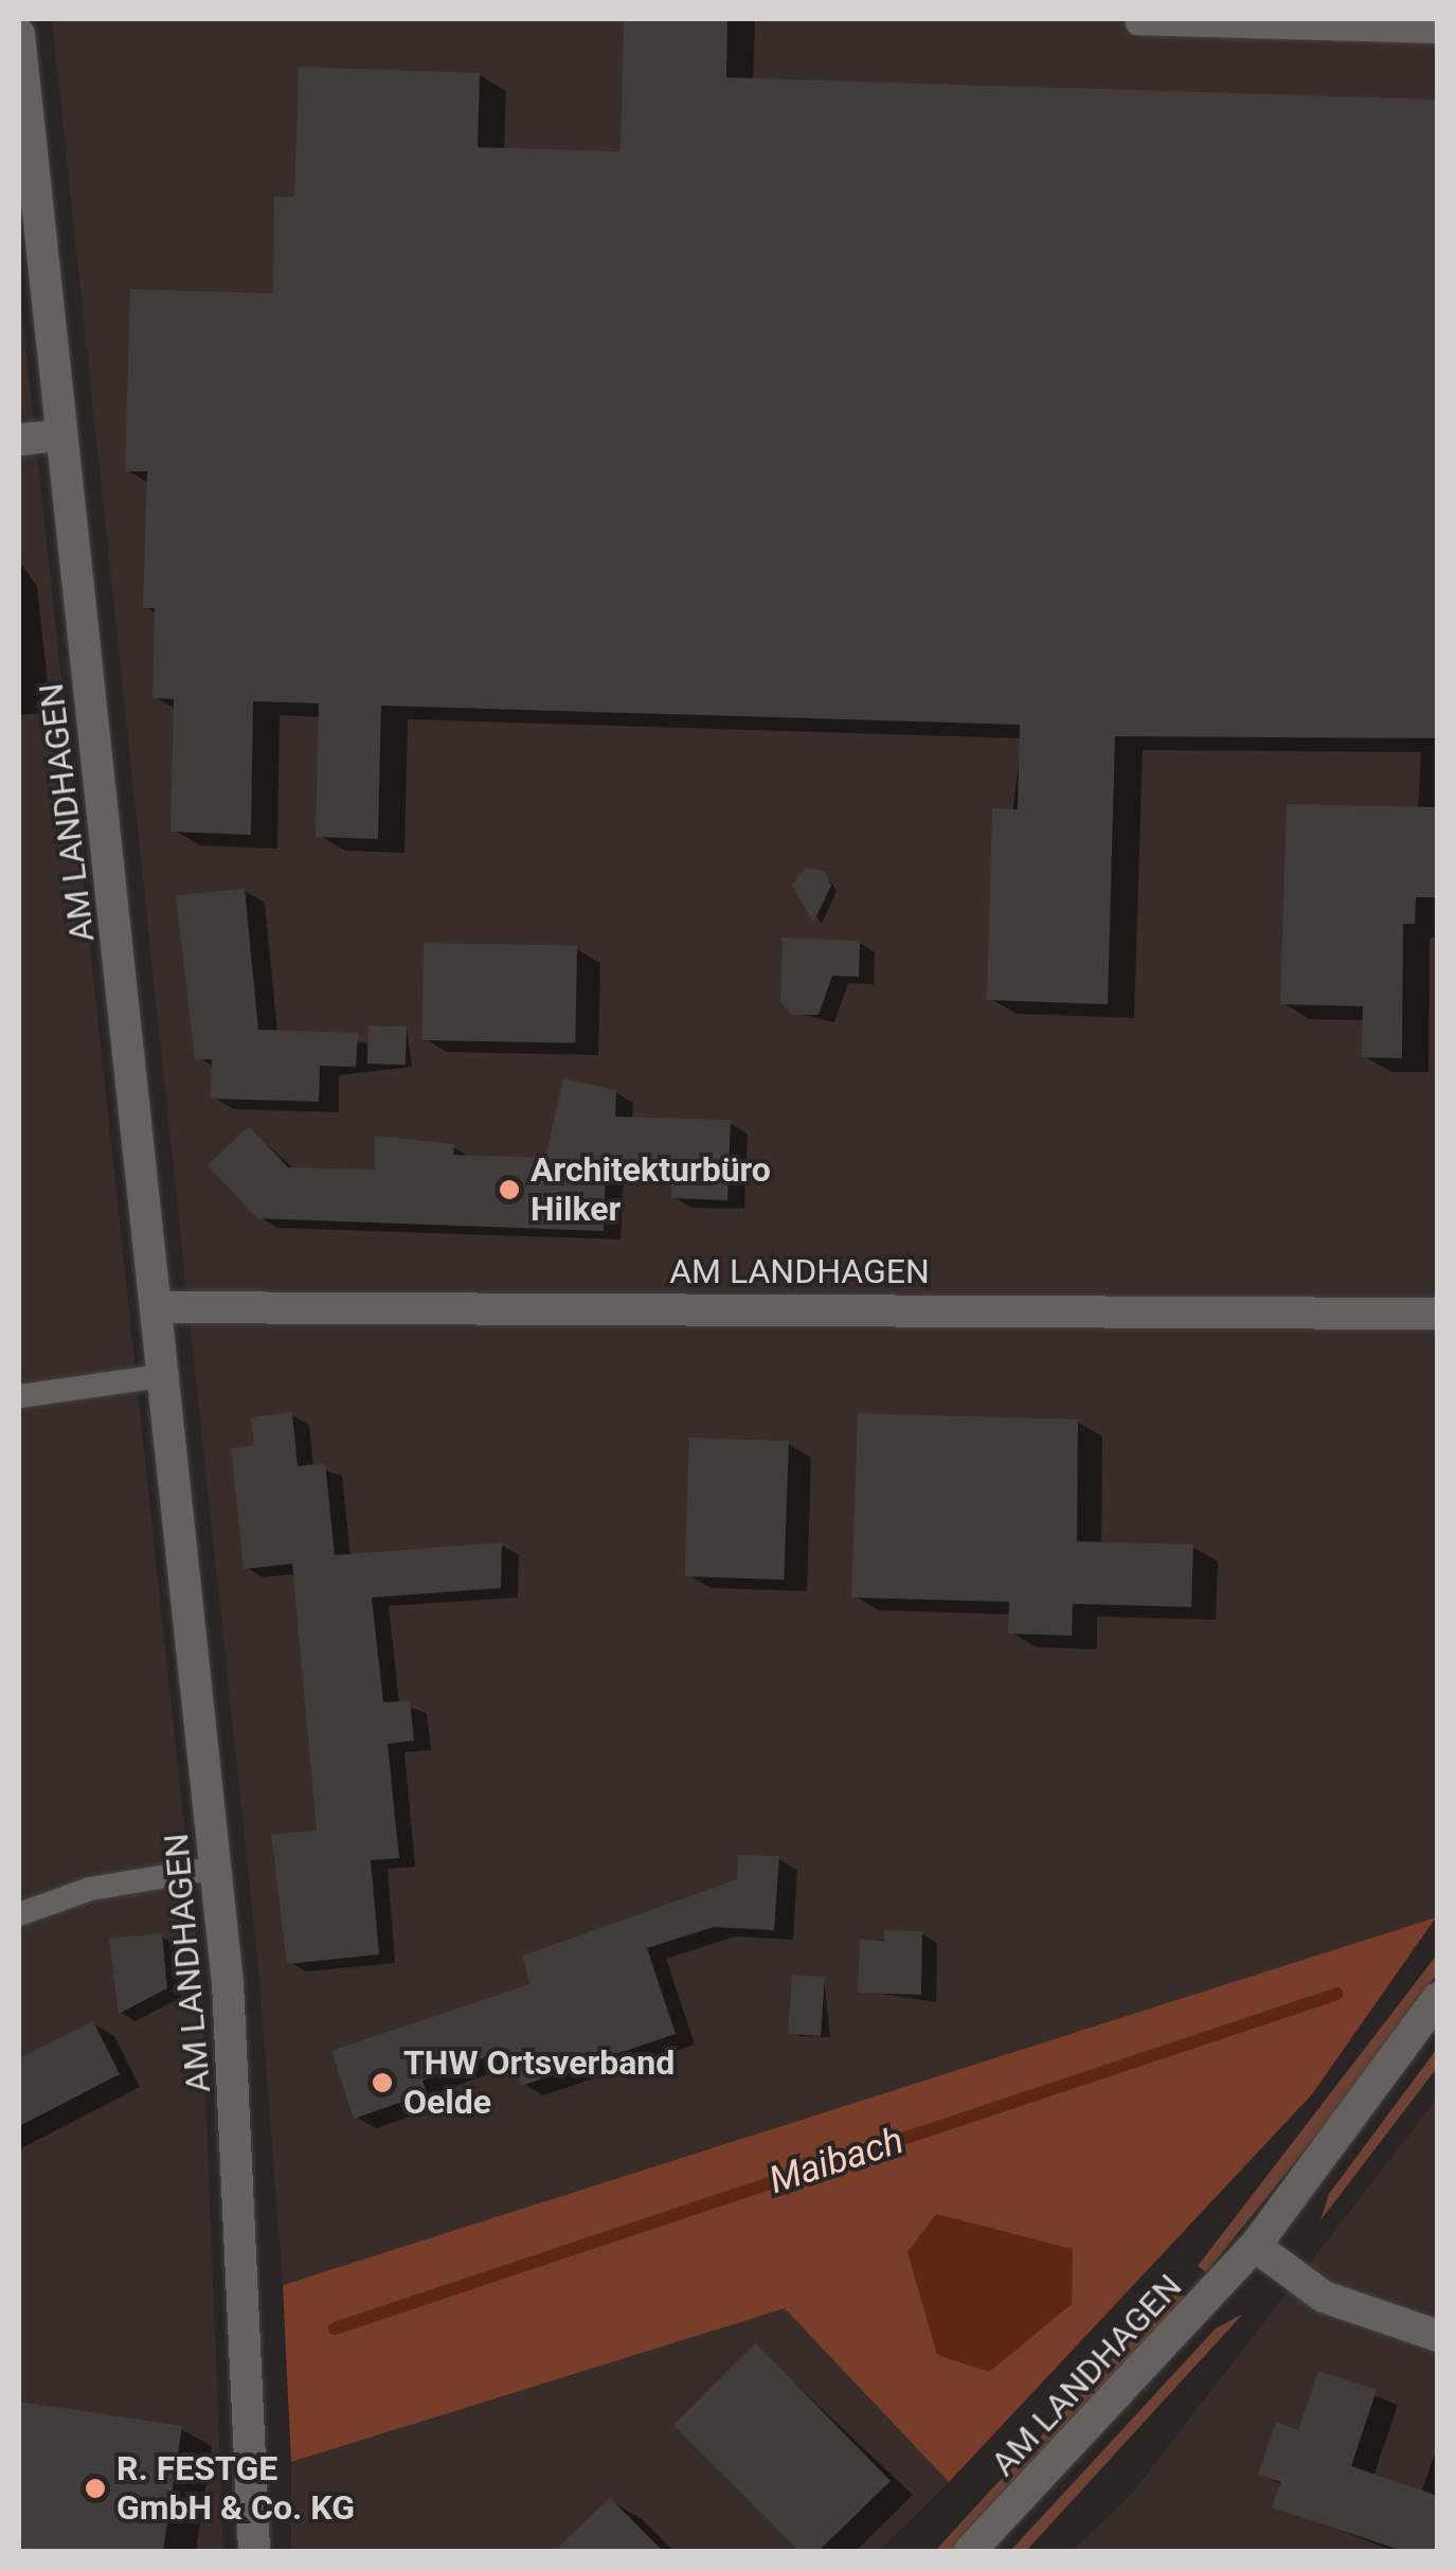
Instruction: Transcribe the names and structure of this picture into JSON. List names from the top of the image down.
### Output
{
  "streets": {
    "street": ["AM LANDHAGEN"]
  },
  "water": ["Maibach"],
  "places": ["Architekturbüro Hilker", "THW Ortsverband Oelde", "R. FESTGE GmbH & Co. KG"]
}
